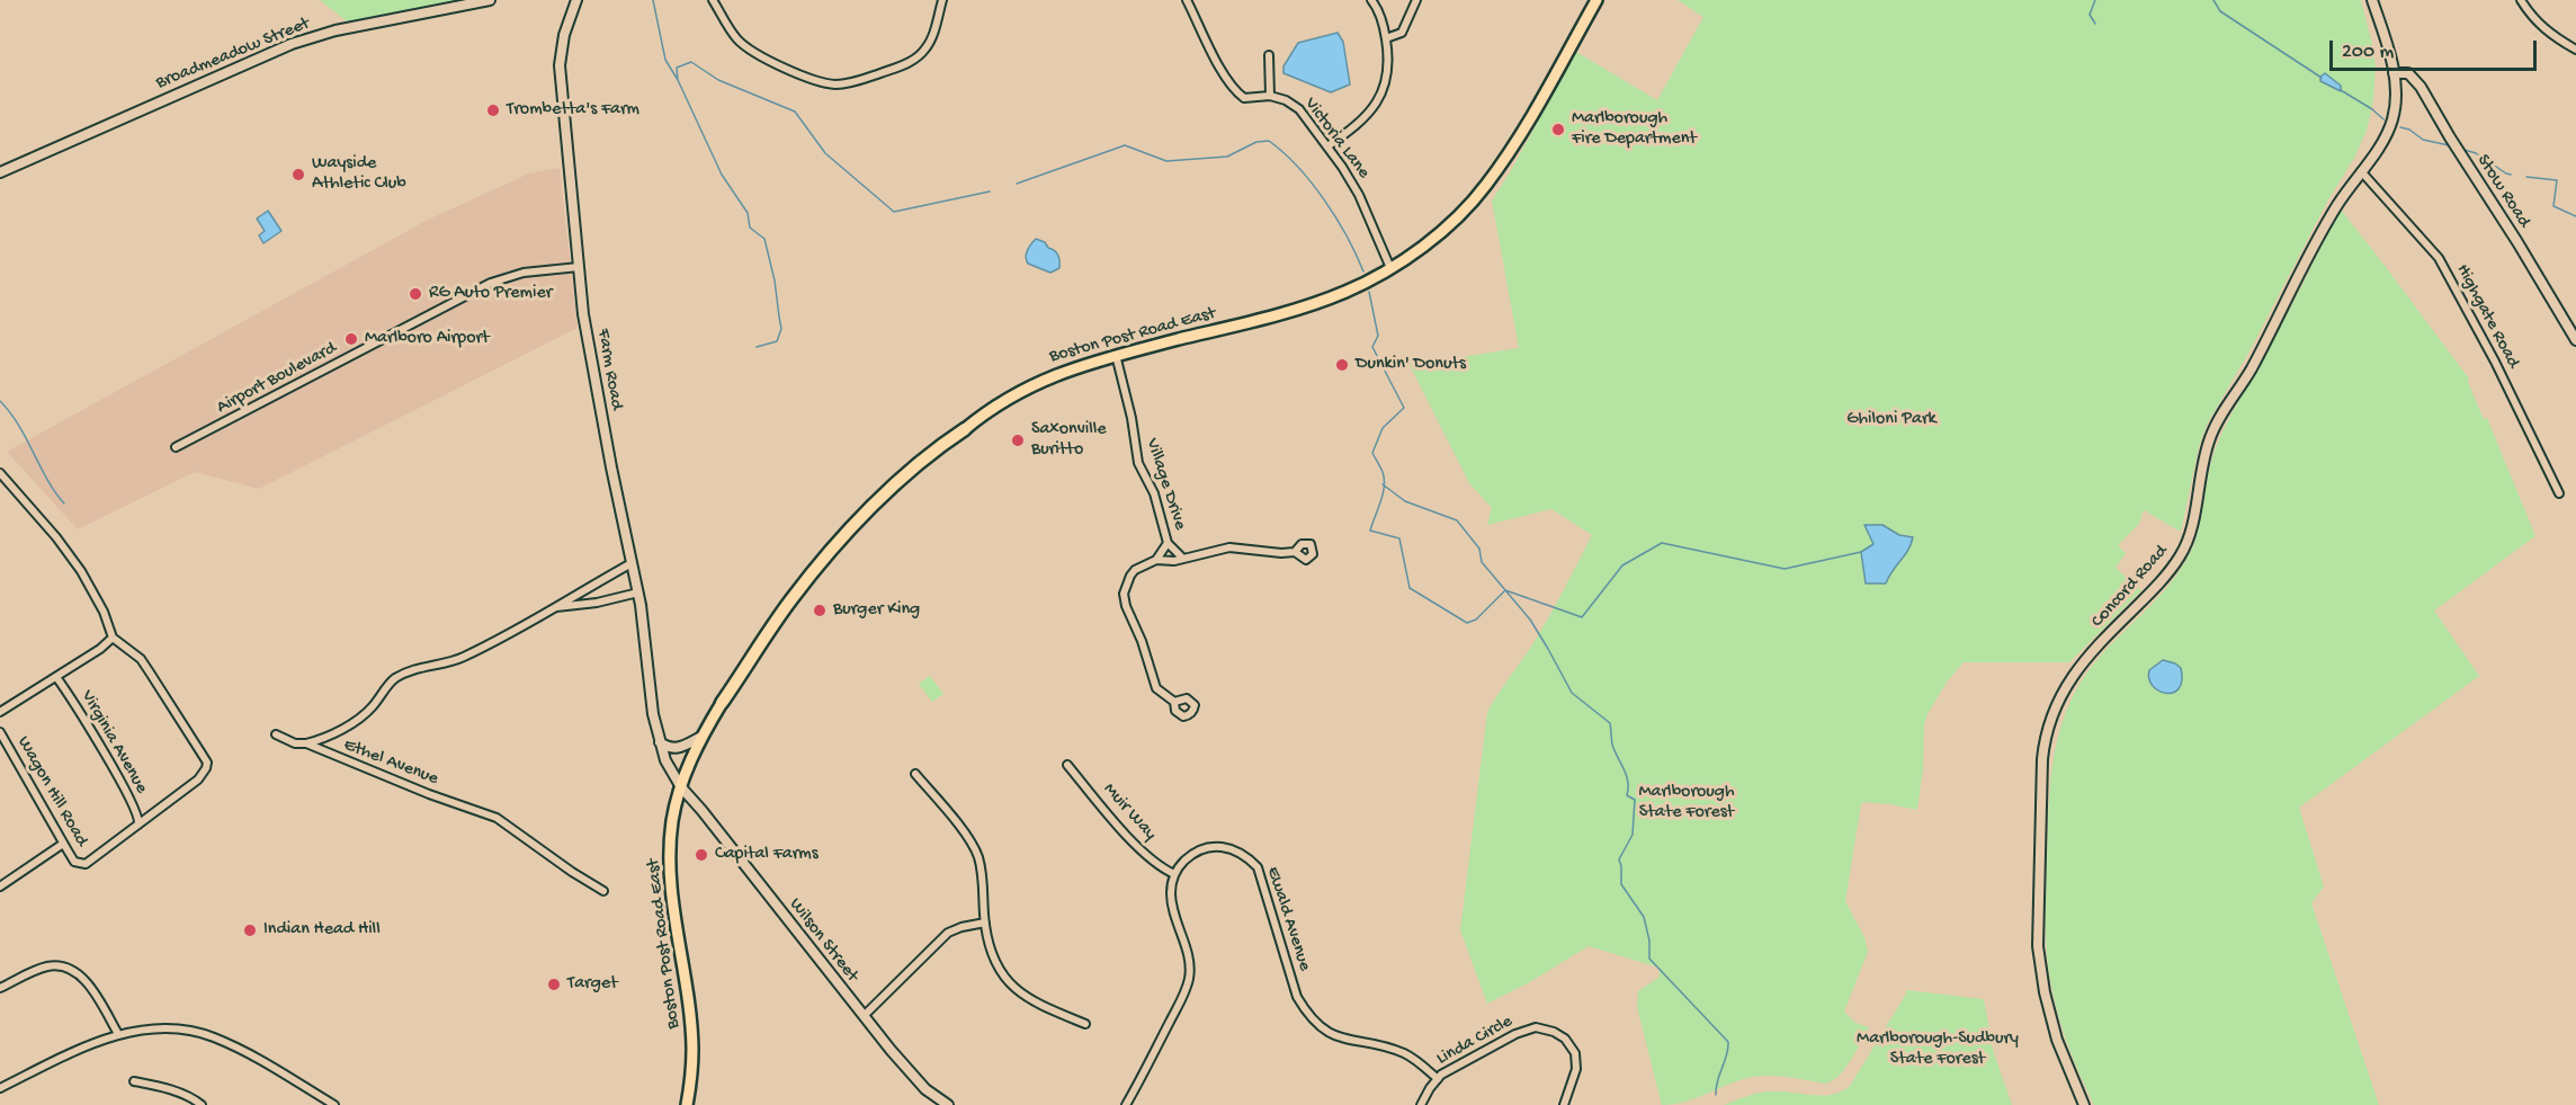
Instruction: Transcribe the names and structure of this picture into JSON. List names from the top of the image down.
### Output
{
  "streets": {
    "highway": ["Boston Post Road East"],
    "street": [
      "Broadmeadow Street",
      "Victoria Lane",
      "Stow Road",
      "Highgate Road",
      "Farm Road",
      "Airport Boulevard",
      "Village Drive",
      "Concord Road",
      "Virginia Avenue",
      "Ethel Avenue",
      "Wagon Hill Road",
      "Muir Way",
      "Ewald Avenue",
      "Wilson Street",
      "Linda Circle"
    ]
  },
  "crossings": [
    ["Victoria Lane", "Boston Post Road East"],
    ["Stow Road", "Concord Road"],
    ["Highgate Road", "Concord Road"],
    ["Boston Post Road East", "Farm Road"],
    ["Boston Post Road East", "Village Drive"],
    ["Boston Post Road East", "Wilson Street"],
    ["Farm Road", "Airport Boulevard"],
    ["Farm Road", "Wilson Street"],
    ["Virginia Avenue", "Wagon Hill Road"],
    ["Muir Way", "Ewald Avenue"],
    ["Ewald Avenue", "Linda Circle"]
  ],
  "parks": ["Ghiloni Park", "Marlborough State Forest", "Marlborough-Sudbury State Forest"],
  "places": [
    "Trombetta's Farm",
    "Marlborough Fire Department",
    "Wayside Athletic Club",
    "RG Auto Premier",
    "Marlboro Airport",
    "Dunkin' Donuts",
    "Saxonville Buritto",
    "Burger King",
    "Capital Farms",
    "Indian Head Hill",
    "Target"
  ],
  "scale_bar": "200 m"
}
